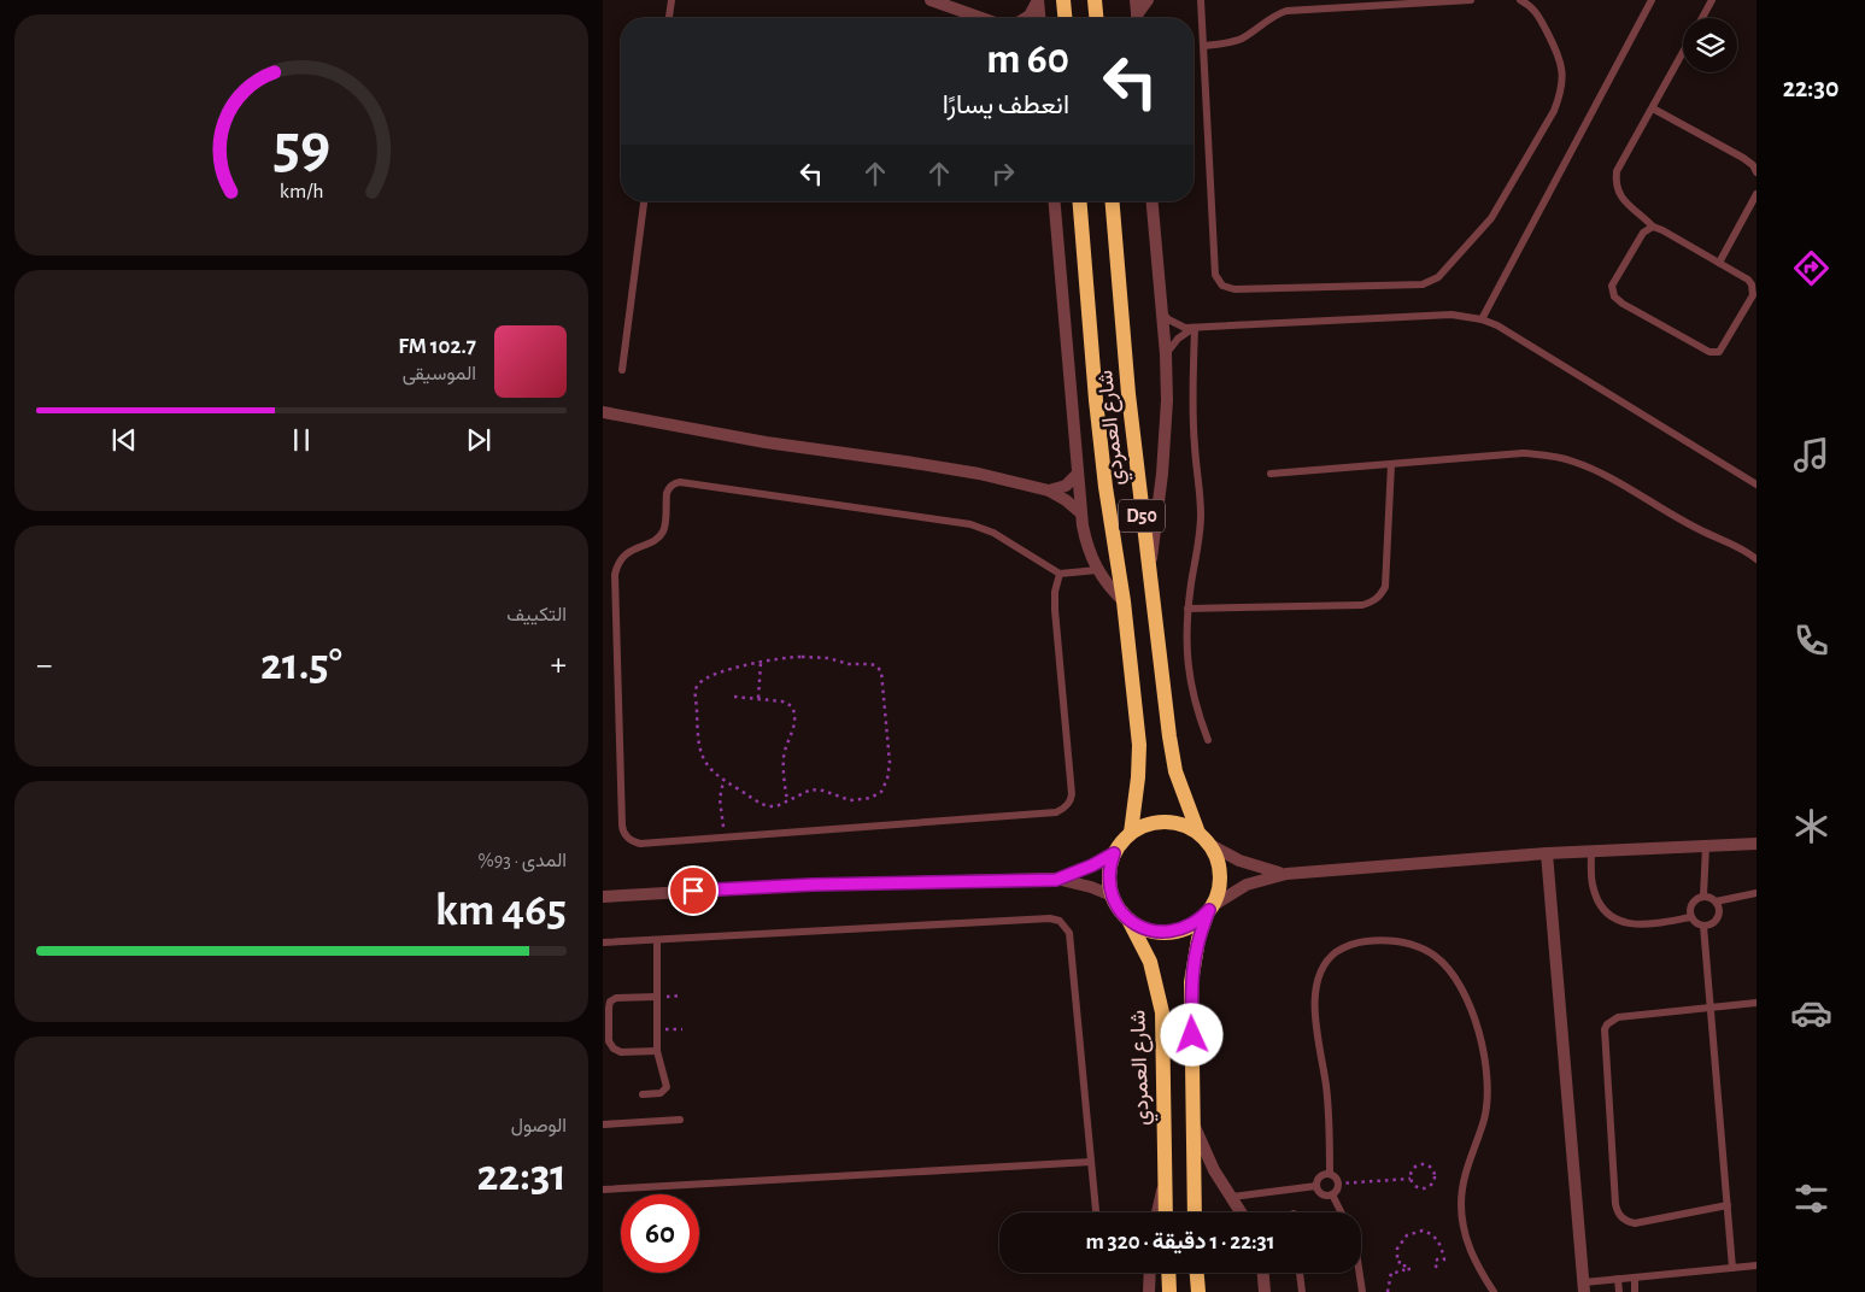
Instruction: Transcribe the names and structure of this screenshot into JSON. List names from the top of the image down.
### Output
{
  "streets": {
    "main road": ["شارع العمردي", "D50"]
  },
  "page": {
    "tabs": "22:30",
    "turn": ["60 m", "انعطف يسارًا"],
    "song": ["102.7 FM", "الموسيقى"],
    "tile": [
      "التكييف",
      ["المدى · 93%", "465 km"],
      ["الوصول", "22:31"]
    ],
    "heat": ["−", "21.5°", "+"],
    "limit": "60",
    "trip": "22:31 · 1 دقيقة · 320 m",
    "gauge": ["59", "km/h"]
  }
}
